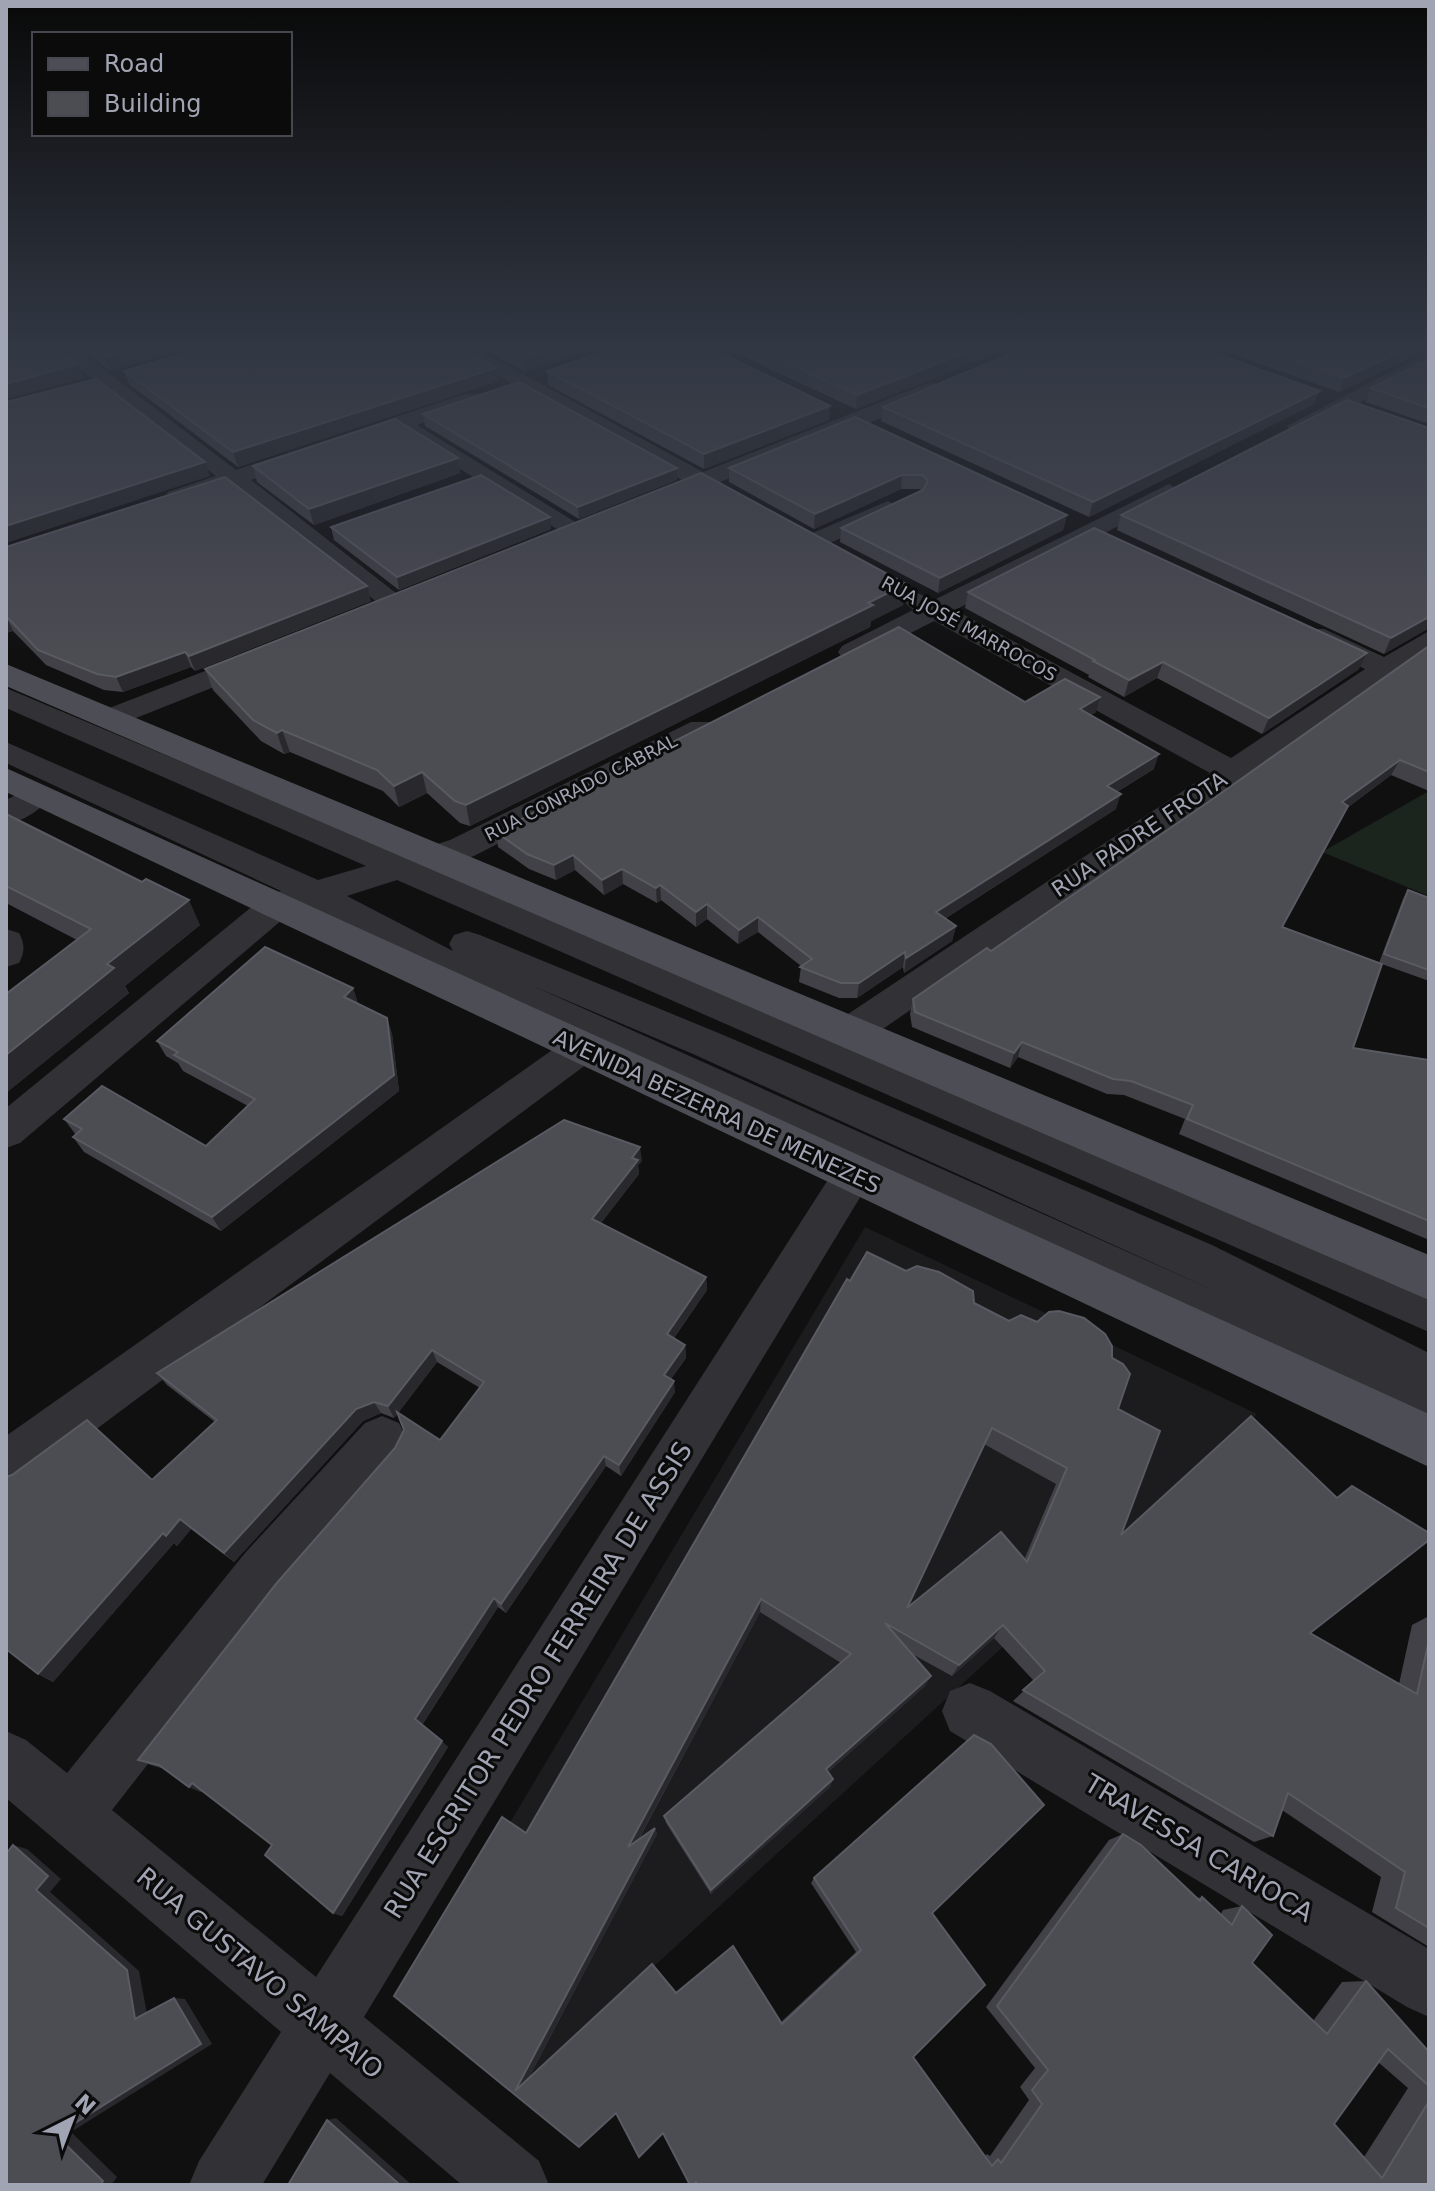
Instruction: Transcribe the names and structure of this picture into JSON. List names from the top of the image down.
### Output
{
  "streets": {
    "main road": ["AVENIDA BEZERRA DE MENEZES"],
    "street": [
      "RUA JOSÉ MARROCOS",
      "RUA CONRADO CABRAL",
      "RUA PADRE FROTA",
      "RUA ESCRITOR PEDRO FERREIRA DE ASSIS",
      "TRAVESSA CARIOCA",
      "RUA GUSTAVO SAMPAIO"
    ]
  },
  "crossings": [
    ["RUA JOSÉ MARROCOS", "RUA PADRE FROTA"],
    ["RUA CONRADO CABRAL", "AVENIDA BEZERRA DE MENEZES"],
    ["AVENIDA BEZERRA DE MENEZES", "RUA ESCRITOR PEDRO FERREIRA DE ASSIS"],
    ["RUA ESCRITOR PEDRO FERREIRA DE ASSIS", "RUA GUSTAVO SAMPAIO"]
  ],
  "legend": ["Road", "Building"],
  "north": "top right"
}
